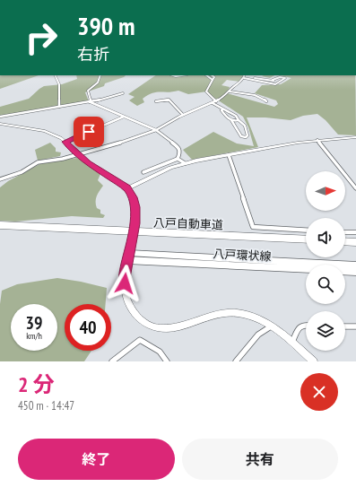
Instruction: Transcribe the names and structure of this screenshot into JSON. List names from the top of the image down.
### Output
{
  "streets": {
    "highway": ["八戸自動車道"],
    "main road": ["八戸環状線"]
  },
  "north": "right",
  "page": {
    "turn": ["390 m", "右折"],
    "speed": "39 km/h",
    "limit": "40",
    "heading": ["2 分", "450 m · 14:47"],
    "buttons": ["終了", "共有"]
  }
}
